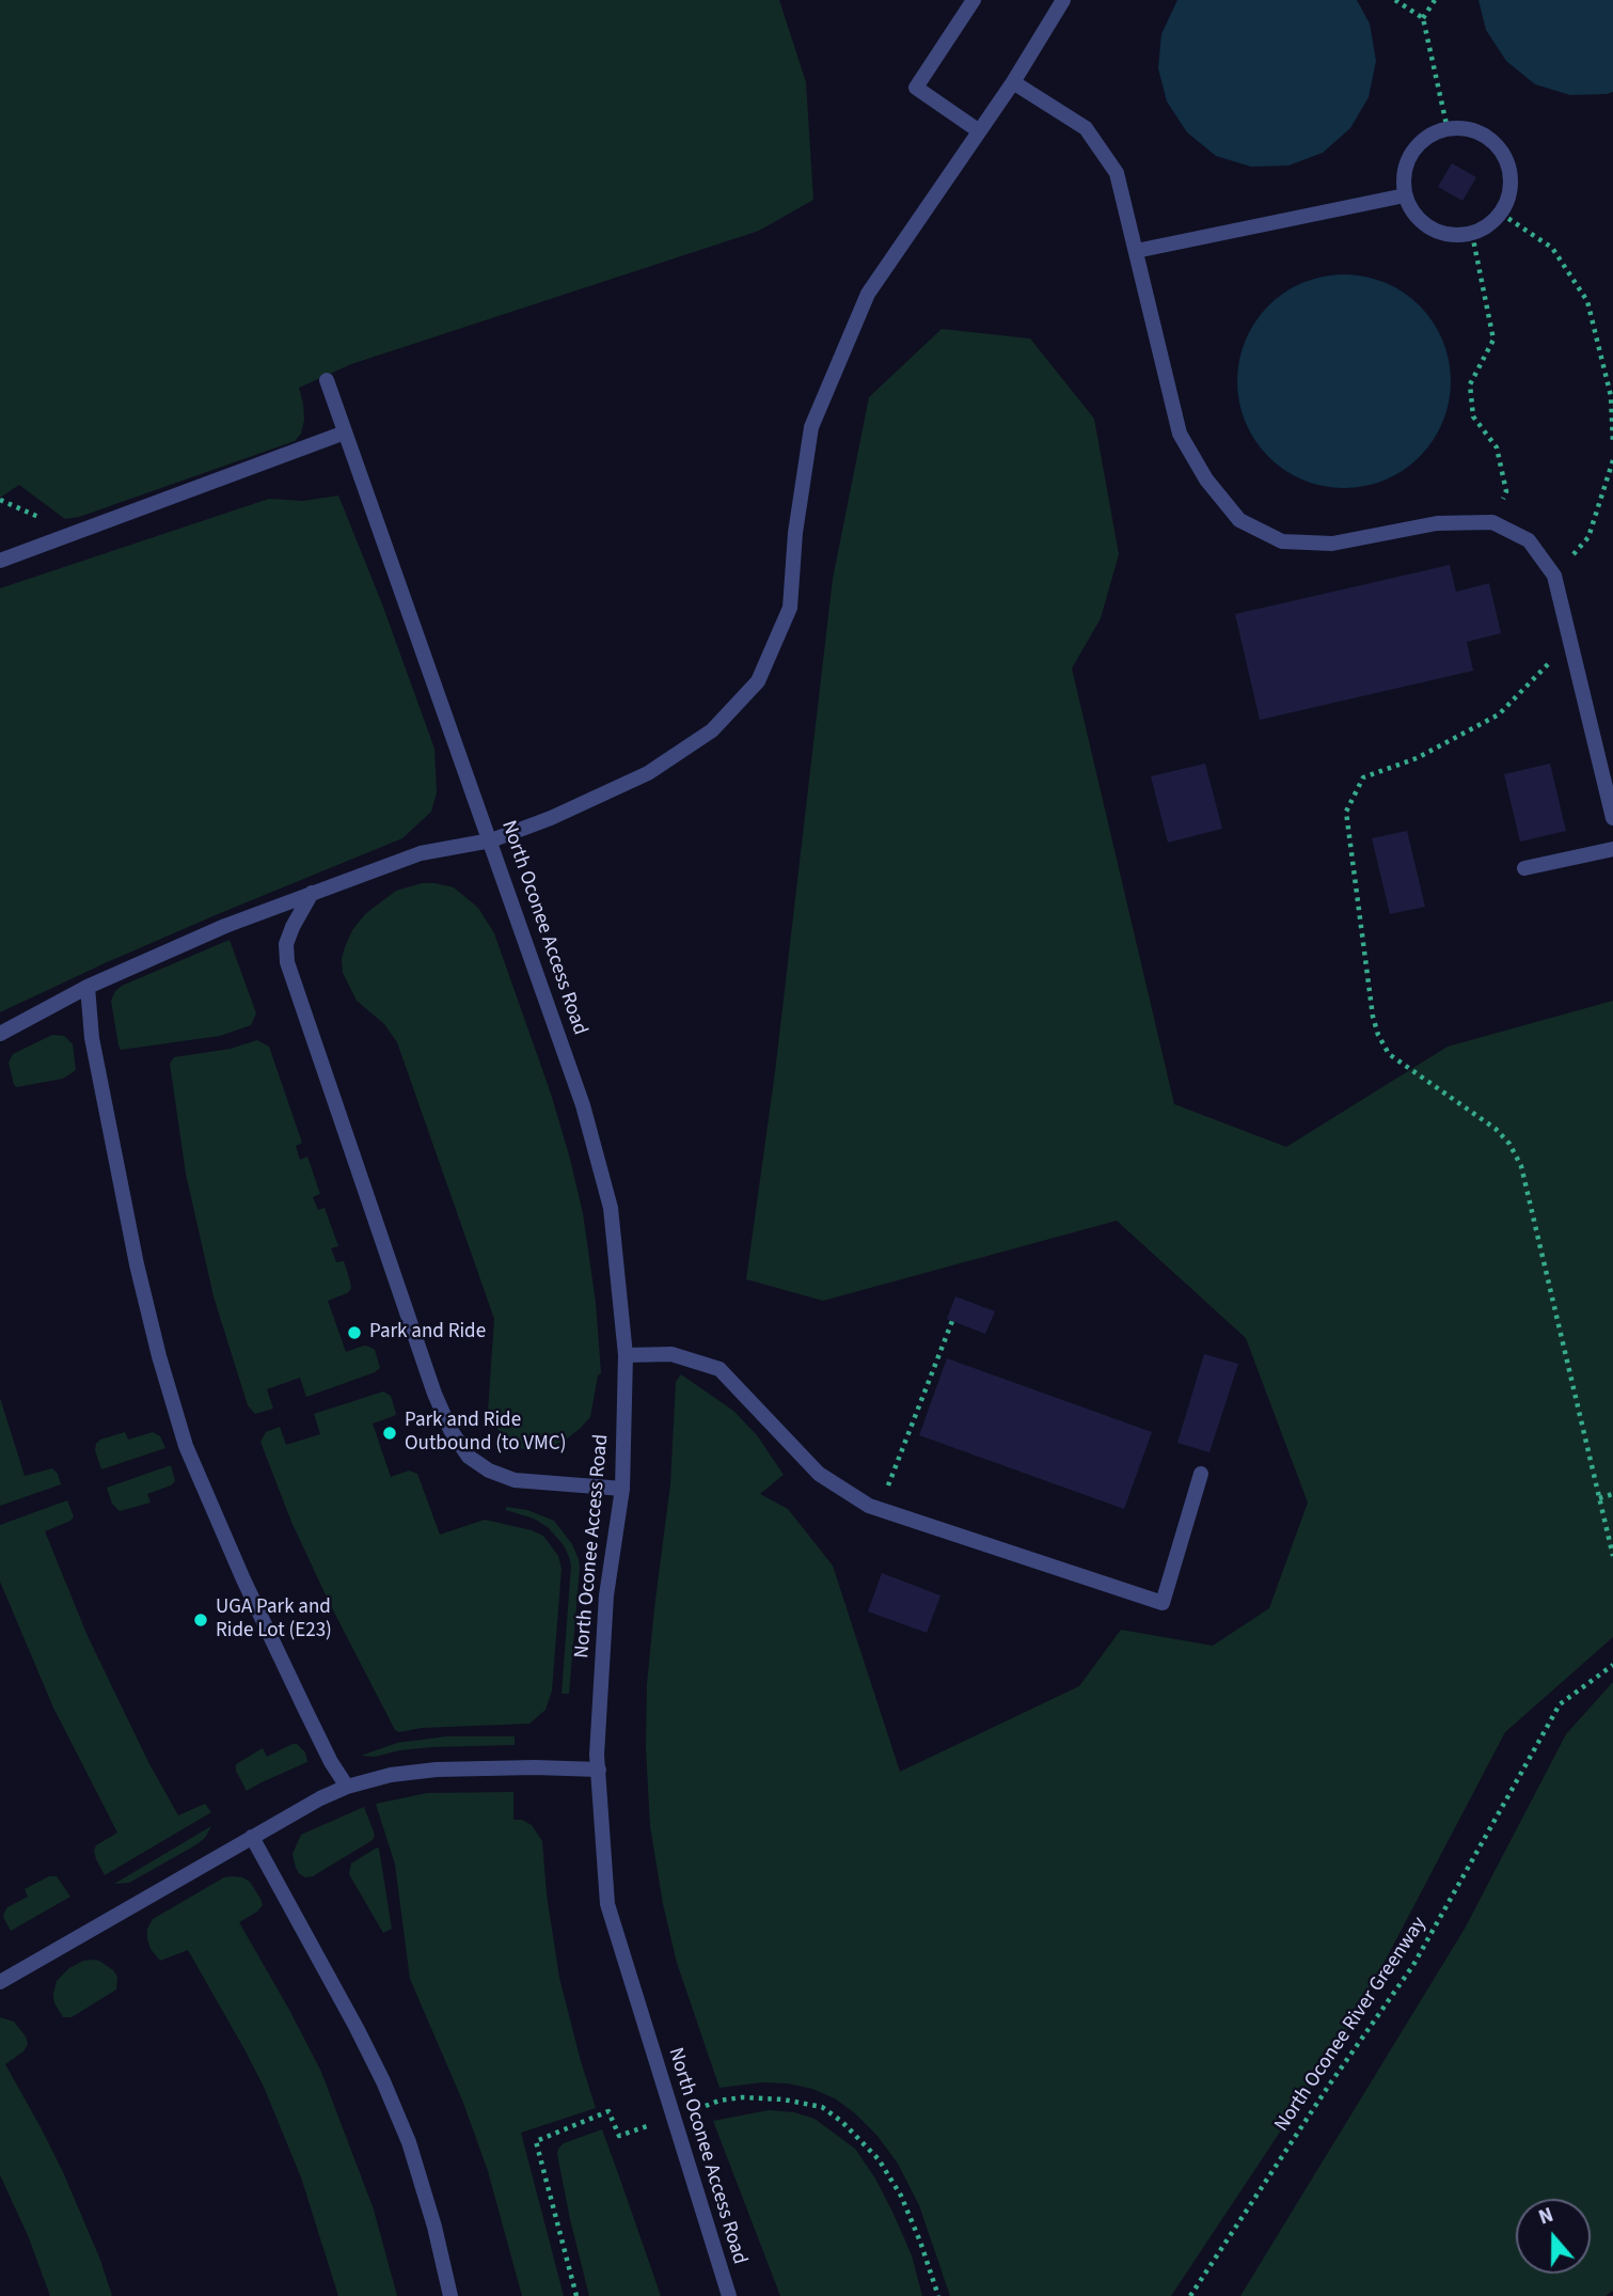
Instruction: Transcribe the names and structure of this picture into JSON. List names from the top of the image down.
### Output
{
  "streets": {
    "street": ["North Oconee Access Road"],
    "path": ["North Oconee River Greenway"]
  },
  "places": ["Park and Ride", "Park and Ride Outbound (to VMC)", "UGA Park and Ride Lot (E23)"],
  "north": "top"
}
